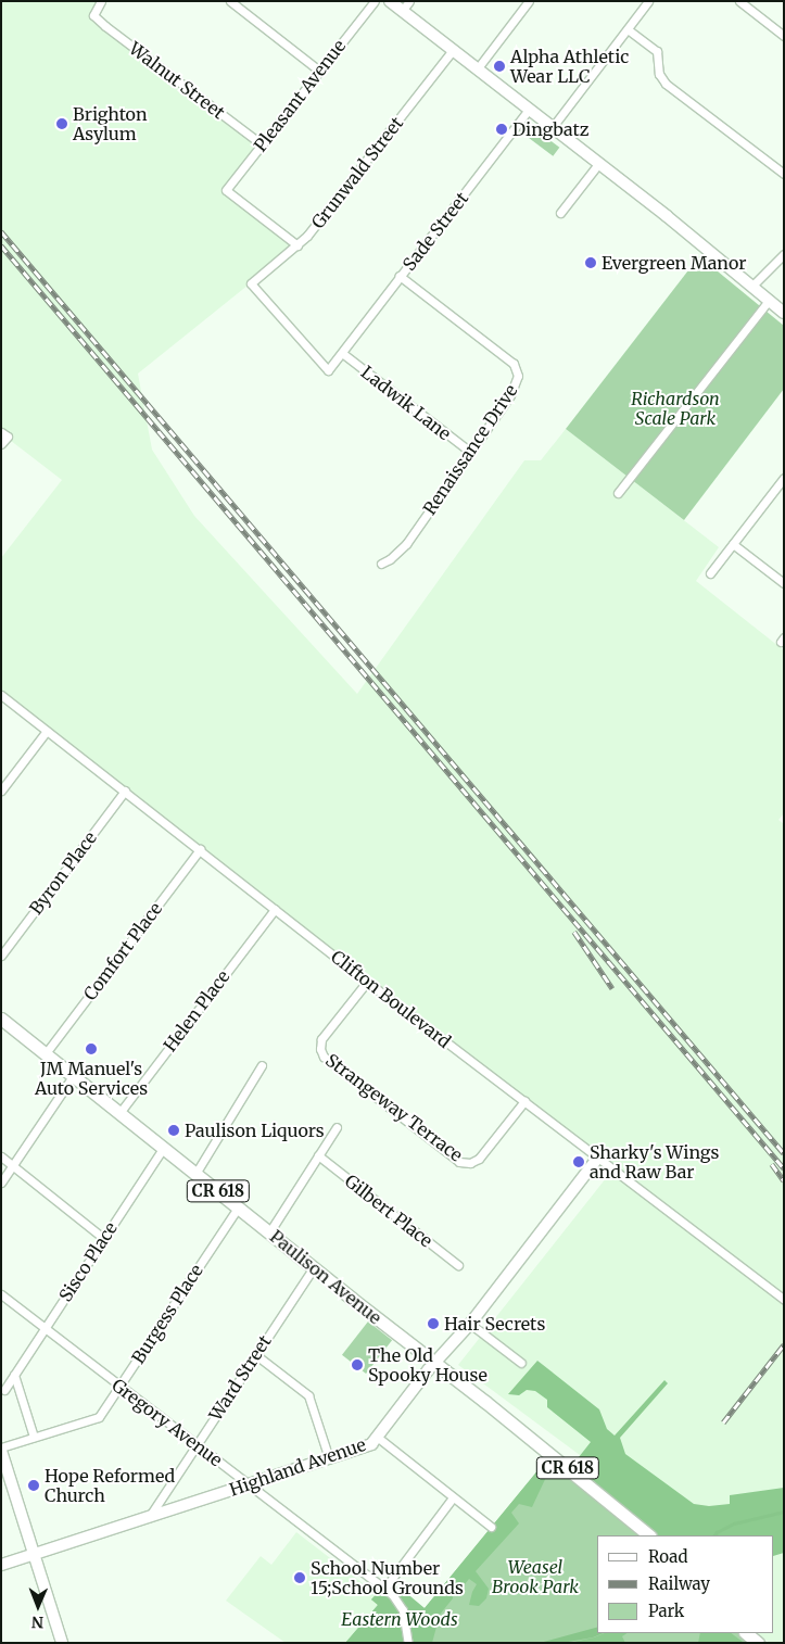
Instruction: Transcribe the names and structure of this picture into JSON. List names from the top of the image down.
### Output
{
  "streets": {
    "main road": ["CR 618", "Paulison Avenue"],
    "street": [
      "Walnut Street",
      "Pleasant Avenue",
      "Grunwald Street",
      "Sade Street",
      "Ladwik Lane",
      "Renaissance Drive",
      "Byron Place",
      "Comfort Place",
      "Clifton Boulevard",
      "Helen Place",
      "Strangeway Terrace",
      "Gilbert Place",
      "Sisco Place",
      "Burgess Place",
      "Ward Street",
      "Gregory Avenue",
      "Highland Avenue"
    ]
  },
  "crossings": [
    ["Walnut Street", "Pleasant Avenue"],
    ["Pleasant Avenue", "Grunwald Street"],
    ["Grunwald Street", "Sade Street"],
    ["Sade Street", "Ladwik Lane"],
    ["Sade Street", "Renaissance Drive"],
    ["Ladwik Lane", "Renaissance Drive"],
    ["Byron Place", "Clifton Boulevard"],
    ["Comfort Place", "Clifton Boulevard"],
    ["Comfort Place", "Paulison Avenue"],
    ["Clifton Boulevard", "Helen Place"],
    ["Clifton Boulevard", "Strangeway Terrace"],
    ["Clifton Boulevard", "Highland Avenue"],
    ["Helen Place", "Paulison Avenue"],
    ["Sisco Place", "Paulison Avenue"],
    ["Sisco Place", "Gregory Avenue"],
    ["Paulison Avenue", "Burgess Place"],
    ["Paulison Avenue", "Ward Street"],
    ["Paulison Avenue", "Highland Avenue"],
    ["Burgess Place", "Gregory Avenue"],
    ["Ward Street", "Gregory Avenue"],
    ["Ward Street", "Highland Avenue"],
    ["Gregory Avenue", "Highland Avenue"]
  ],
  "parks": ["Richardson Scale Park", "Weasel Brook Park", "Eastern Woods"],
  "places": [
    "Alpha Athletic Wear LLC",
    "Brighton Asylum",
    "Dingbatz",
    "Evergreen Manor",
    "JM Manuel's Auto Services",
    "Paulison Liquors",
    "Sharky's Wings and Raw Bar",
    "Hair Secrets",
    "The Old Spooky House",
    "Hope Reformed Church",
    "School Number 15;School Grounds"
  ],
  "legend": ["Road", "Railway", "Park"],
  "north": "bottom"
}
